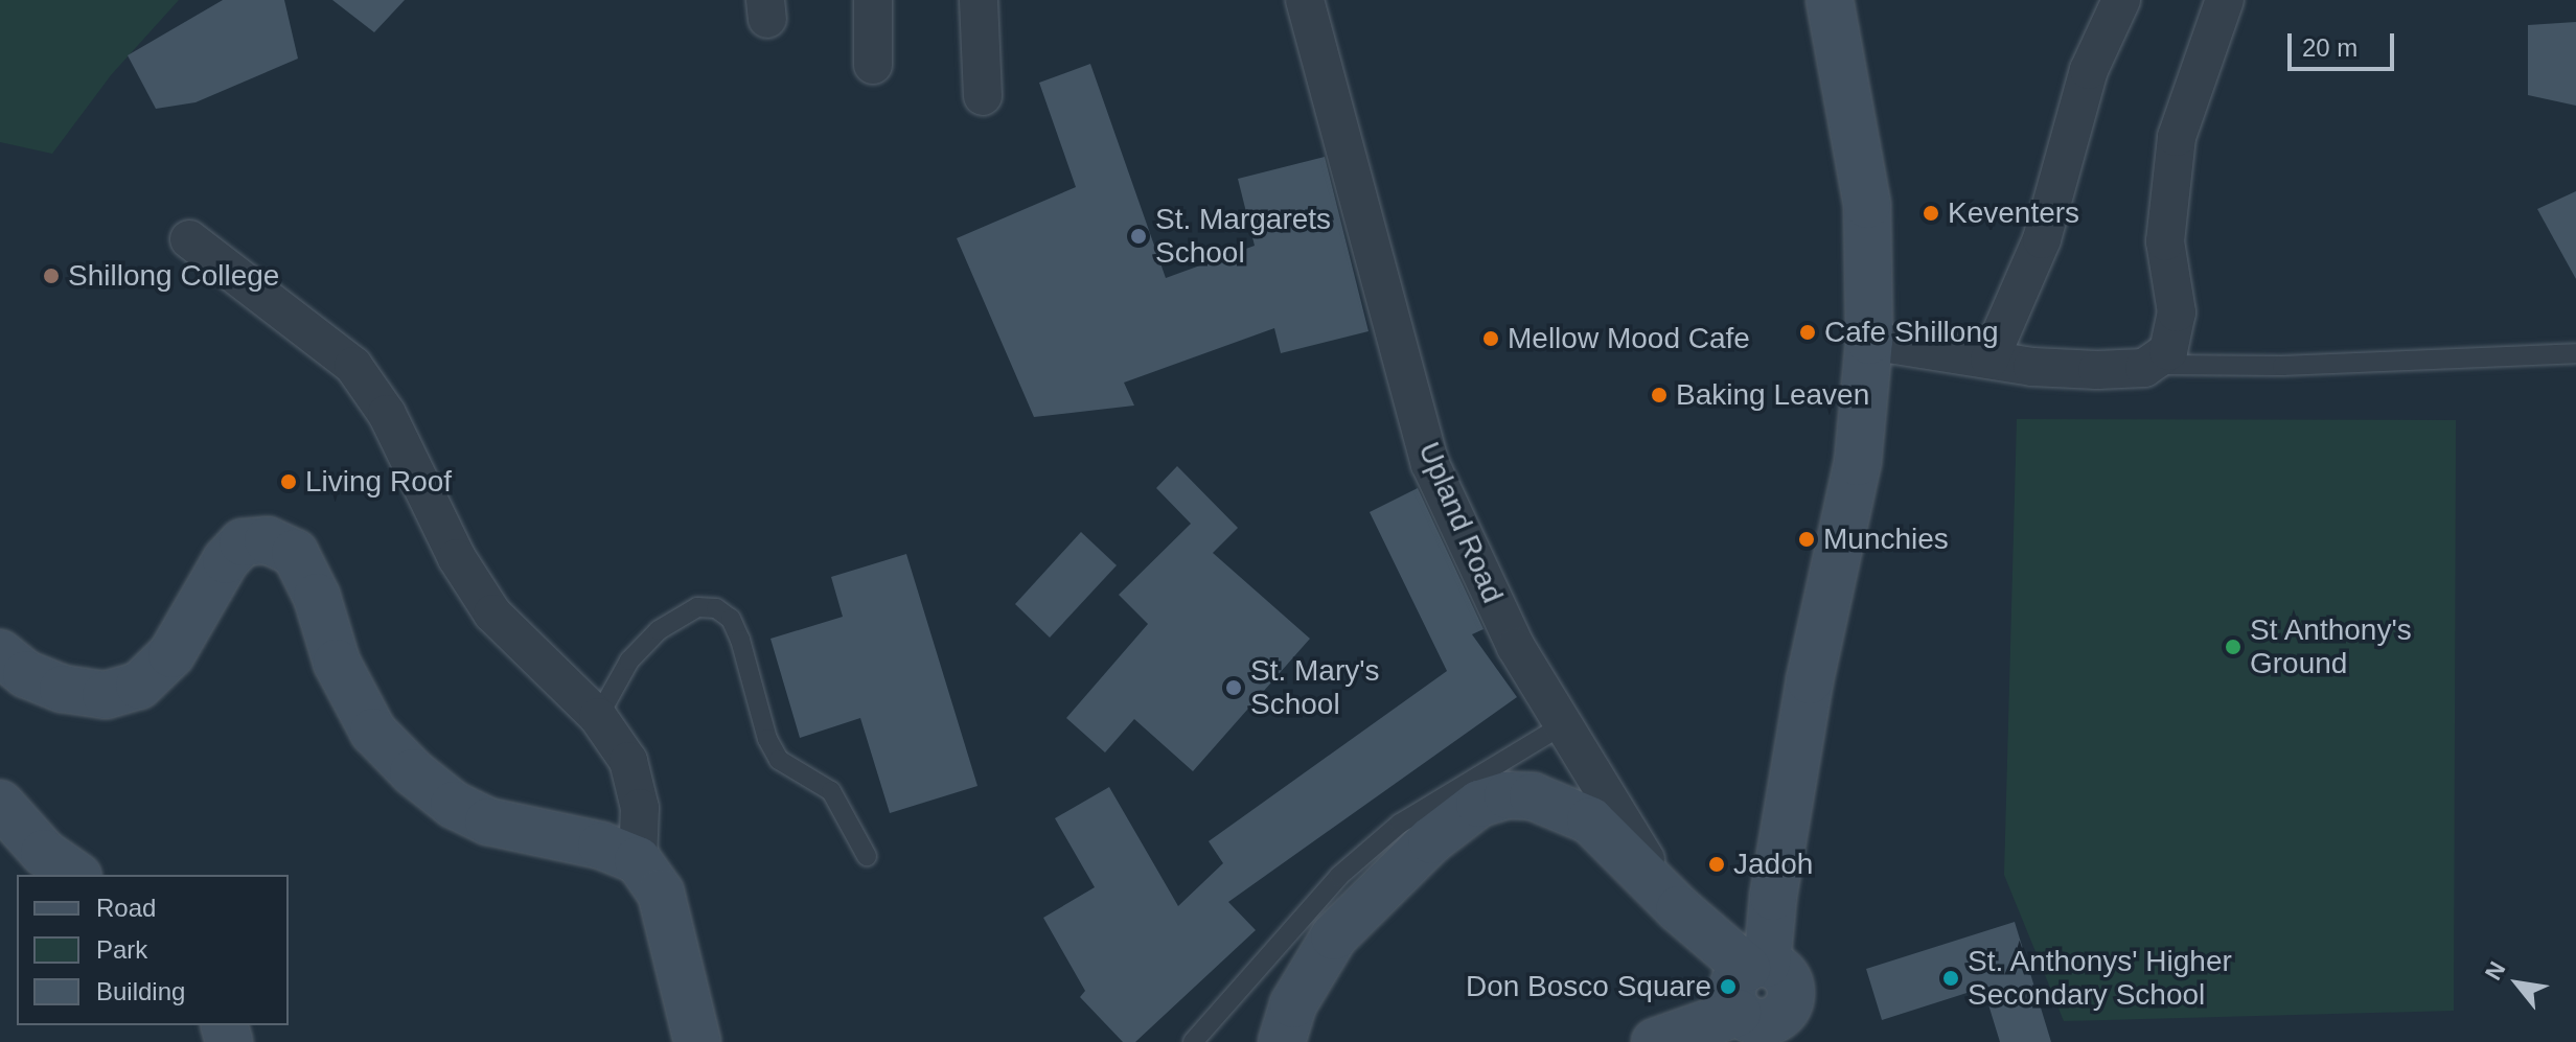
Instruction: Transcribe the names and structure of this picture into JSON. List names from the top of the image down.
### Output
{
  "streets": {
    "street": ["Upland Road"]
  },
  "places": [
    "Keventers",
    "St. Margarets School",
    "Shillong College",
    "Cafe Shillong",
    "Mellow Mood Cafe",
    "Baking Leaven",
    "Living Roof",
    "Munchies",
    "St Anthony's Ground",
    "St. Mary's School",
    "Jadoh",
    "St. Anthonys' Higher Secondary School",
    "Don Bosco Square"
  ],
  "legend": ["Road", "Park", "Building"],
  "scale_bar": "20 m",
  "north": "top left"
}
